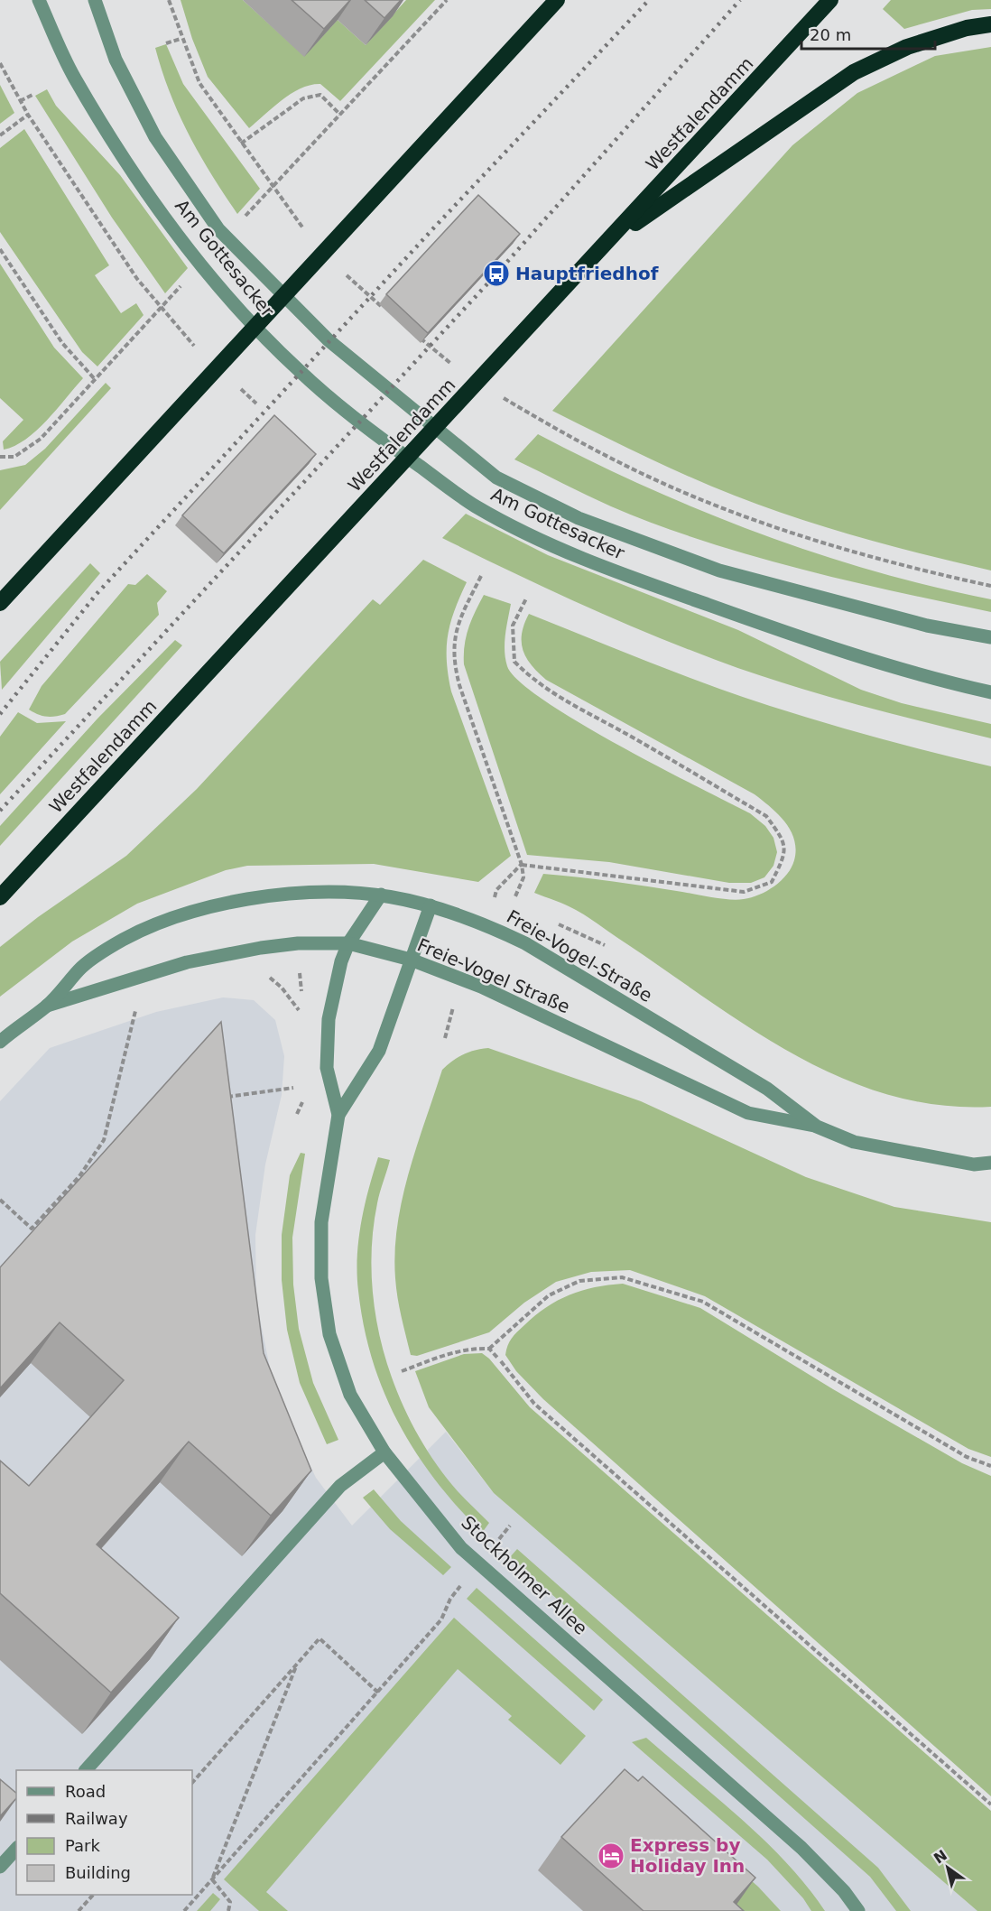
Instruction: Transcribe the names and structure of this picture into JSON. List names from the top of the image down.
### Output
{
  "streets": {
    "highway": ["Westfalendamm"],
    "street": [
      "Am Gottesacker",
      "Freie-Vogel-Straße",
      "Freie-Vogel Straße",
      "Stockholmer Allee"
    ]
  },
  "crossings": [
    ["Freie-Vogel-Straße", "Freie-Vogel Straße"],
    ["Freie-Vogel-Straße", "Stockholmer Allee"],
    ["Freie-Vogel Straße", "Stockholmer Allee"]
  ],
  "places": {
    "bus stop": ["Hauptfriedhof"],
    "hotel": ["Express by Holiday Inn"]
  },
  "legend": [
    "Road",
    "Railway",
    "Park",
    "Building"
  ],
  "scale_bar": "20 m",
  "north": "top left"
}
